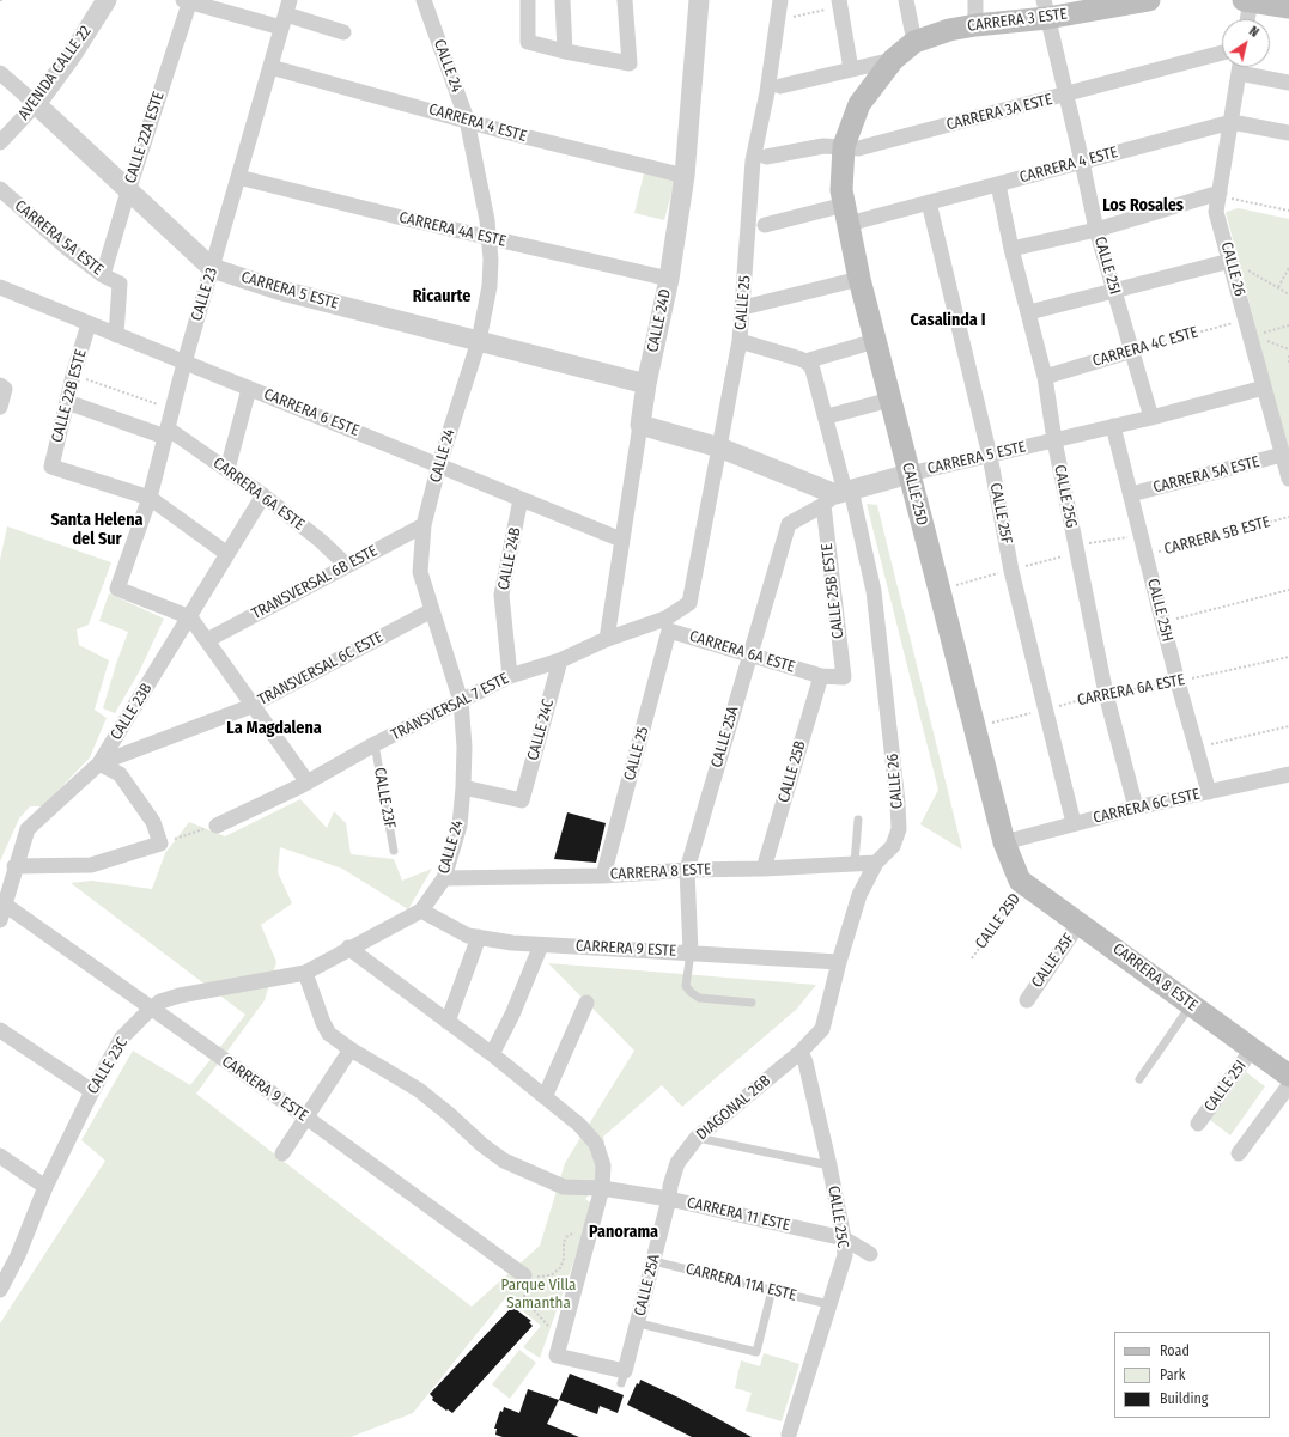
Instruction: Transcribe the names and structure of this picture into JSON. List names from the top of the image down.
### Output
{
  "streets": {
    "main road": ["CARRERA 3 ESTE", "CALLE 25D", "CARRERA 8 ESTE"],
    "street": [
      "CALLE 24",
      "AVENIDA CALLE 22",
      "CARRERA 3A ESTE",
      "CARRERA 4 ESTE",
      "CALLE 22A ESTE",
      "CARRERA 4A ESTE",
      "CARRERA 5A ESTE",
      "CALLE 25I",
      "CALLE 26",
      "CARRERA 5 ESTE",
      "CALLE 23",
      "CALLE 25",
      "CALLE 24D",
      "CARRERA 4C ESTE",
      "CALLE 22B ESTE",
      "CARRERA 6 ESTE",
      "CARRERA 6A ESTE",
      "CALLE 25G",
      "CALLE 25F",
      "CALLE 24B",
      "TRANSVERSAL 6B ESTE",
      "CALLE 25B ESTE",
      "CALLE 25H",
      "TRANSVERSAL 6C ESTE",
      "TRANSVERSAL 7 ESTE",
      "CALLE 23B",
      "CALLE 24C",
      "CALLE 25A",
      "CALLE 25B",
      "CARRERA 6C ESTE",
      "CARRERA 9 ESTE",
      "CALLE 23C",
      "DIAGONAL 26B",
      "CARRERA 11 ESTE",
      "CALLE 25C"
    ],
    "lane": ["CALLE 23F", "CARRERA 11A ESTE"],
    "path": ["CARRERA 5B ESTE"]
  },
  "crossings": [
    ["CARRERA 3 ESTE", "CALLE 25I"],
    ["CARRERA 3 ESTE", "CALLE 25D"],
    ["CALLE 24", "CARRERA 4 ESTE"],
    ["CALLE 24", "CARRERA 4A ESTE"],
    ["CALLE 24", "CARRERA 5 ESTE"],
    ["CALLE 24", "CARRERA 6 ESTE"],
    ["CALLE 24", "TRANSVERSAL 6B ESTE"],
    ["CALLE 24", "TRANSVERSAL 6C ESTE"],
    ["CALLE 24", "TRANSVERSAL 7 ESTE"],
    ["CALLE 24", "CALLE 24C"],
    ["CALLE 24", "CARRERA 8 ESTE"],
    ["CALLE 24", "CARRERA 9 ESTE"],
    ["CALLE 24", "CALLE 23C"],
    ["AVENIDA CALLE 22", "CARRERA 5 ESTE"],
    ["CARRERA 3A ESTE", "CALLE 25I"],
    ["CARRERA 3A ESTE", "CALLE 25D"],
    ["CARRERA 4 ESTE", "CALLE 25I"],
    ["CARRERA 4 ESTE", "CALLE 26"],
    ["CARRERA 4 ESTE", "CALLE 23"],
    ["CARRERA 4 ESTE", "CALLE 24D"],
    ["CARRERA 4 ESTE", "CALLE 25D"],
    ["CARRERA 4 ESTE", "CALLE 25G"],
    ["CARRERA 4 ESTE", "CALLE 25F"],
    ["CALLE 22A ESTE", "CARRERA 5A ESTE"],
    ["CALLE 22A ESTE", "CARRERA 5 ESTE"],
    ["CARRERA 4A ESTE", "CALLE 23"],
    ["CARRERA 4A ESTE", "CALLE 24D"],
    ["CARRERA 5A ESTE", "CALLE 26"],
    ["CARRERA 5A ESTE", "CARRERA 6 ESTE"],
    ["CARRERA 5A ESTE", "CALLE 25H"],
    ["CALLE 25I", "CARRERA 5 ESTE"],
    ["CALLE 25I", "CARRERA 4C ESTE"],
    ["CALLE 25I", "CARRERA 8 ESTE"],
    ["CALLE 26", "CARRERA 5 ESTE"],
    ["CALLE 26", "CARRERA 4C ESTE"],
    ["CALLE 26", "CALLE 25B ESTE"],
    ["CALLE 26", "CALLE 25A"],
    ["CALLE 26", "CARRERA 8 ESTE"],
    ["CALLE 26", "CARRERA 9 ESTE"],
    ["CALLE 26", "DIAGONAL 26B"],
    ["CALLE 26", "CALLE 25C"],
    ["CARRERA 5 ESTE", "CALLE 23"],
    ["CARRERA 5 ESTE", "CALLE 24D"],
    ["CARRERA 5 ESTE", "CALLE 25D"],
    ["CARRERA 5 ESTE", "CALLE 25G"],
    ["CARRERA 5 ESTE", "CALLE 25F"],
    ["CARRERA 5 ESTE", "CALLE 25B ESTE"],
    ["CARRERA 5 ESTE", "CALLE 25H"],
    ["CARRERA 5 ESTE", "CALLE 25A"],
    ["CALLE 23", "CALLE 22B ESTE"],
    ["CALLE 23", "CARRERA 6 ESTE"],
    ["CALLE 23", "CARRERA 6A ESTE"],
    ["CALLE 23", "CALLE 23B"],
    ["CALLE 25", "CARRERA 6A ESTE"],
    ["CALLE 25", "TRANSVERSAL 7 ESTE"],
    ["CALLE 25", "CARRERA 8 ESTE"],
    ["CALLE 24D", "CARRERA 6 ESTE"],
    ["CALLE 24D", "TRANSVERSAL 7 ESTE"],
    ["CARRERA 4C ESTE", "CALLE 25G"],
    ["CALLE 22B ESTE", "CARRERA 6 ESTE"],
    ["CALLE 22B ESTE", "CARRERA 6A ESTE"],
    ["CARRERA 6 ESTE", "CALLE 24B"],
    ["CARRERA 6A ESTE", "CALLE 25D"],
    ["CARRERA 6A ESTE", "CALLE 25G"],
    ["CARRERA 6A ESTE", "CALLE 25F"],
    ["CARRERA 6A ESTE", "TRANSVERSAL 6B ESTE"],
    ["CARRERA 6A ESTE", "CALLE 25B ESTE"],
    ["CARRERA 6A ESTE", "CALLE 25H"],
    ["CARRERA 6A ESTE", "TRANSVERSAL 7 ESTE"],
    ["CARRERA 6A ESTE", "CALLE 23B"],
    ["CARRERA 6A ESTE", "CALLE 25A"],
    ["CARRERA 6A ESTE", "CALLE 25B"],
    ["CALLE 25D", "CARRERA 6C ESTE"],
    ["CALLE 25D", "CARRERA 8 ESTE"],
    ["CALLE 25G", "CARRERA 6C ESTE"],
    ["CALLE 25F", "CARRERA 6C ESTE"],
    ["CALLE 25F", "CARRERA 8 ESTE"],
    ["CARRERA 5B ESTE", "CALLE 25H"],
    ["CALLE 24B", "TRANSVERSAL 7 ESTE"],
    ["CALLE 25B ESTE", "CALLE 25A"],
    ["CALLE 25H", "CARRERA 6C ESTE"],
    ["TRANSVERSAL 6C ESTE", "CALLE 23B"],
    ["TRANSVERSAL 7 ESTE", "CALLE 24C"],
    ["TRANSVERSAL 7 ESTE", "CALLE 23F"],
    ["CALLE 23B", "CARRERA 9 ESTE"],
    ["CALLE 25A", "CARRERA 8 ESTE"],
    ["CALLE 25A", "CARRERA 9 ESTE"],
    ["CALLE 25A", "DIAGONAL 26B"],
    ["CALLE 25A", "CARRERA 11 ESTE"],
    ["CALLE 25A", "CARRERA 11A ESTE"],
    ["CALLE 25B", "CARRERA 8 ESTE"],
    ["CARRERA 9 ESTE", "CALLE 23C"],
    ["CALLE 23C", "CARRERA 11 ESTE"],
    ["DIAGONAL 26B", "CARRERA 11 ESTE"],
    ["DIAGONAL 26B", "CALLE 25C"],
    ["CARRERA 11 ESTE", "CALLE 25C"],
    ["CALLE 25C", "CARRERA 11A ESTE"]
  ],
  "districts": [
    "Los Rosales",
    "Ricaurte",
    "Casalinda I",
    "Santa Helena del Sur",
    "La Magdalena",
    "Panorama"
  ],
  "parks": ["Parque Villa Samantha"],
  "legend": ["Road", "Park", "Building"],
  "north": "top right"
}
